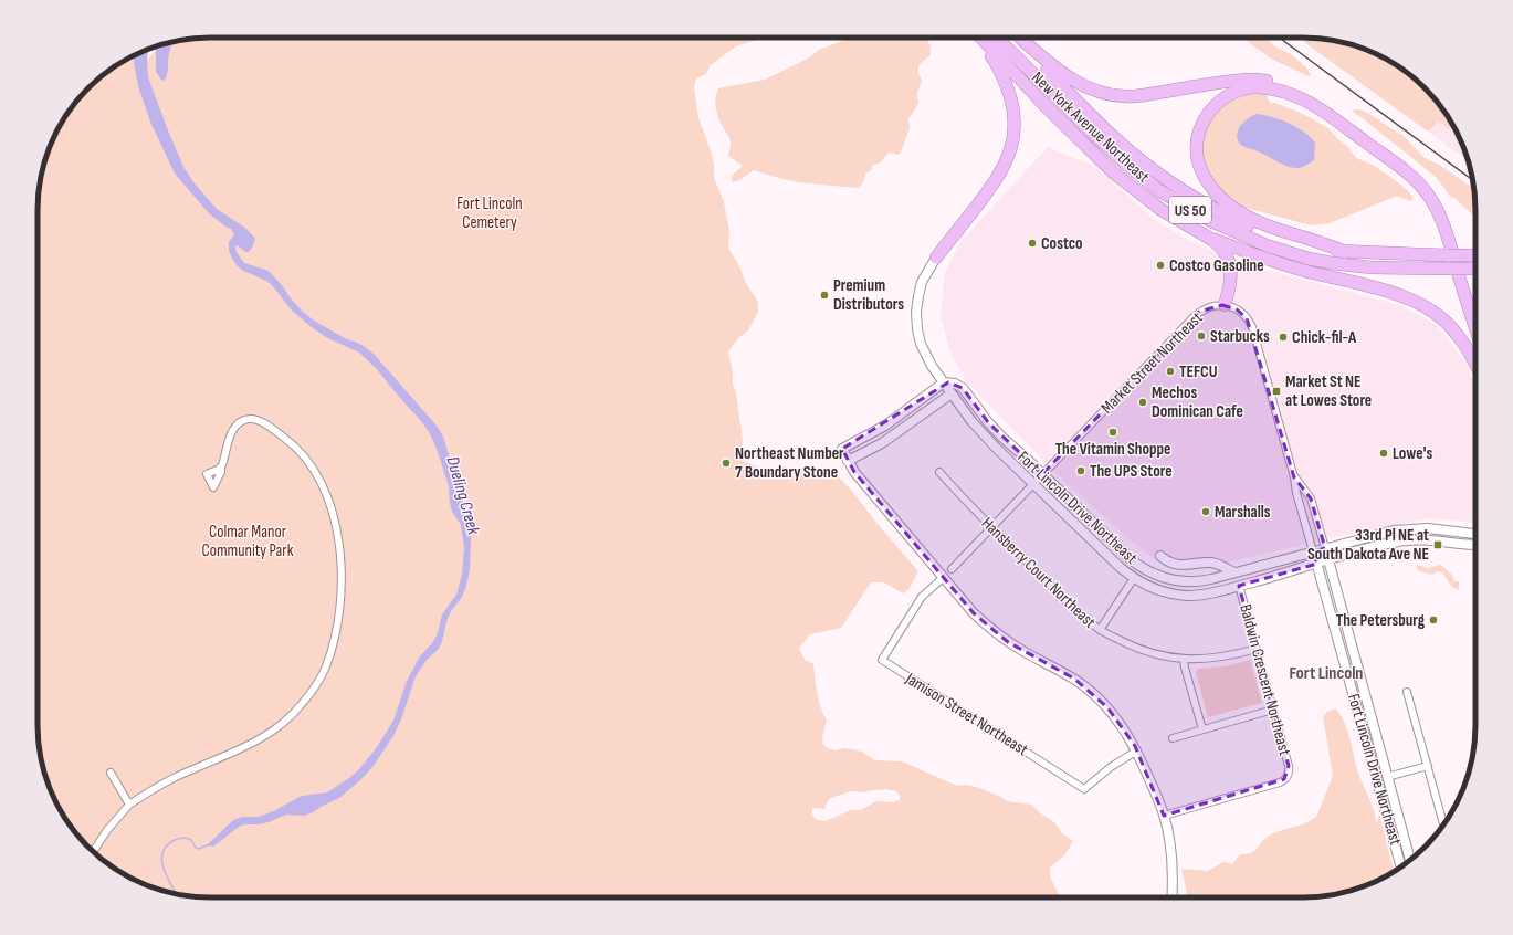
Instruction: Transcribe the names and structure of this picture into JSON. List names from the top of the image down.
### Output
{
  "streets": {
    "highway": ["New York Avenue Northeast", "US 50"],
    "street": [
      "Market Street Northeast",
      "Fort Lincoln Drive Northeast",
      "Hansberry Court Northeast",
      "Baldwin Crescent Northeast",
      "Jamison Street Northeast"
    ]
  },
  "crossings": [
    ["Market Street Northeast", "Fort Lincoln Drive Northeast"],
    ["Market Street Northeast", "Hansberry Court Northeast"],
    ["Fort Lincoln Drive Northeast", "Baldwin Crescent Northeast"],
    ["Hansberry Court Northeast", "Baldwin Crescent Northeast"]
  ],
  "districts": ["Fort Lincoln"],
  "water": ["Dueling Creek"],
  "parks": ["Fort Lincoln Cemetery", "Colmar Manor Community Park"],
  "places": {
    "other": [
      "Costco",
      "Costco Gasoline",
      "Premium Distributors",
      "Starbucks",
      "Chick-fil-A",
      "TEFCU",
      "Mechos Dominican Cafe",
      "The Vitamin Shoppe",
      "Lowe's",
      "Northeast Number 7 Boundary Stone",
      "The UPS Store",
      "Marshalls",
      "The Petersburg"
    ],
    "transit": ["Market St NE at Lowes Store", "33rd Pl NE at South Dakota Ave NE"]
  }
}
